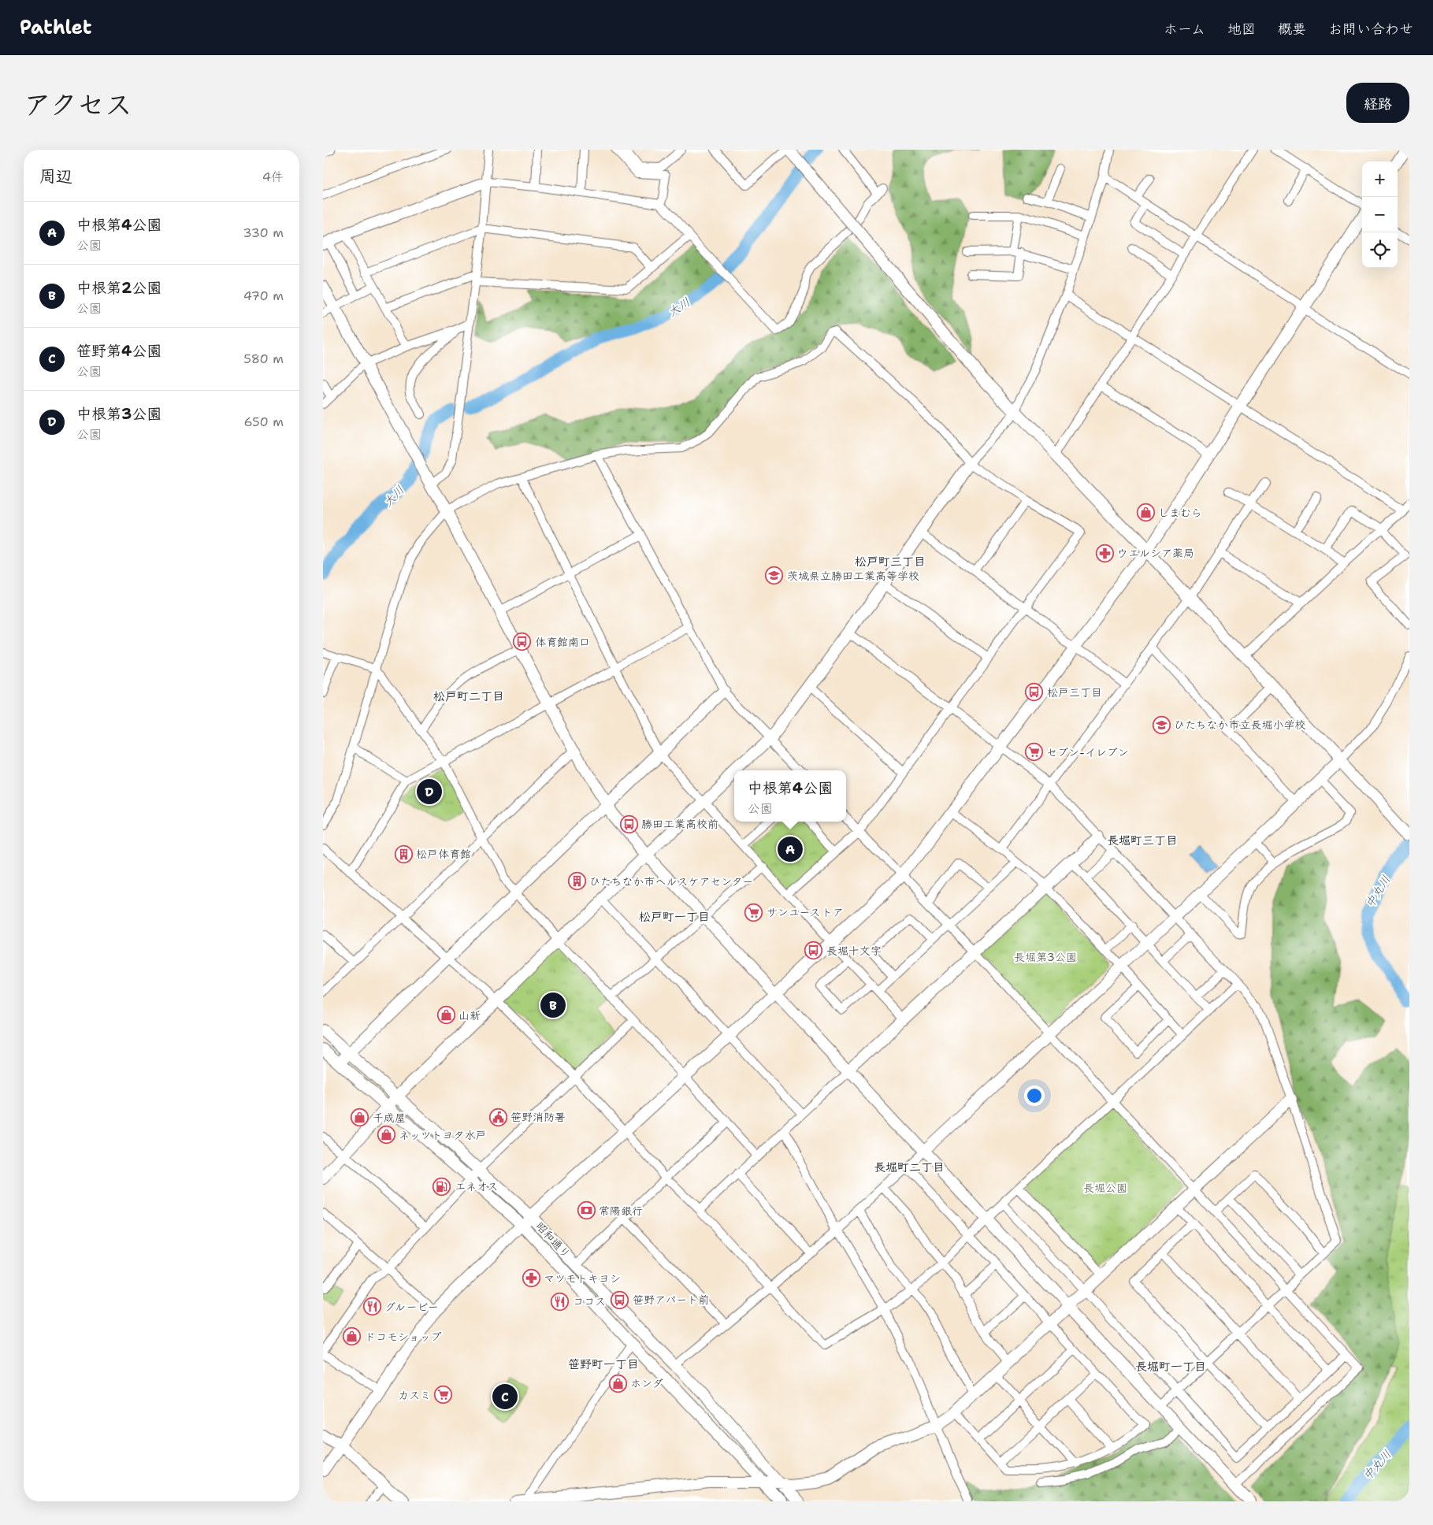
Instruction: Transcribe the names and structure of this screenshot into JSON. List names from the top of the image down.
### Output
{
  "streets": {
    "street": ["昭和通り"]
  },
  "districts": [
    "松戸町三丁目",
    "松戸町二丁目",
    "長堀町三丁目",
    "松戸町一丁目",
    "長堀町二丁目",
    "笹野町一丁目",
    "長堀町一丁目"
  ],
  "water": ["大川", "中丸川"],
  "parks": ["長堀第3公園", "長堀公園"],
  "places": {
    "shop": [
      "しまむら",
      "山新",
      "千成屋",
      "ネッツトヨタ水戸",
      "ドコモショップ",
      "ホンダ"
    ],
    "pharmacy": ["ウエルシア薬局", "マツモトキヨシ"],
    "school or university": ["茨城県立勝田工業高等学校", "ひたちなか市立長堀小学校"],
    "bus stop": [
      "体育館南口",
      "松戸三丁目",
      "勝田工業高校前",
      "長堀十文字",
      "笹野アパート前"
    ],
    "supermarket": ["セブン-イレブン", "サンユーストア", "カスミ"],
    "building": ["松戸体育館", "ひたちなか市ヘルスケアセンター"],
    "public building": ["笹野消防署"],
    "fuel station": ["エネオス"],
    "bank": ["常陽銀行"],
    "restaurant": ["ココス", "グルービー"]
  },
  "page": {
    "header": "Pathlet",
    "nav": [
      "ホーム",
      "地図",
      "概要",
      "お問い合わせ"
    ],
    "title": "アクセス",
    "buttons": "経路",
    "heading": ["周辺", "4件"],
    "map_buttons": ["+", "−"],
    "list": [
      {
        "mark": "A",
        "name": "中根第4公園",
        "note": "公園",
        "value": "330 m"
      },
      {
        "mark": "B",
        "name": "中根第2公園",
        "note": "公園",
        "value": "470 m"
      },
      {
        "mark": "C",
        "name": "笹野第4公園",
        "note": "公園",
        "value": "580 m"
      },
      {
        "mark": "D",
        "name": "中根第3公園",
        "note": "公園",
        "value": "650 m"
      }
    ],
    "popup": ["中根第4公園", "公園"],
    "pins": [
      "D",
      "A",
      "B",
      "C"
    ]
  }
}
